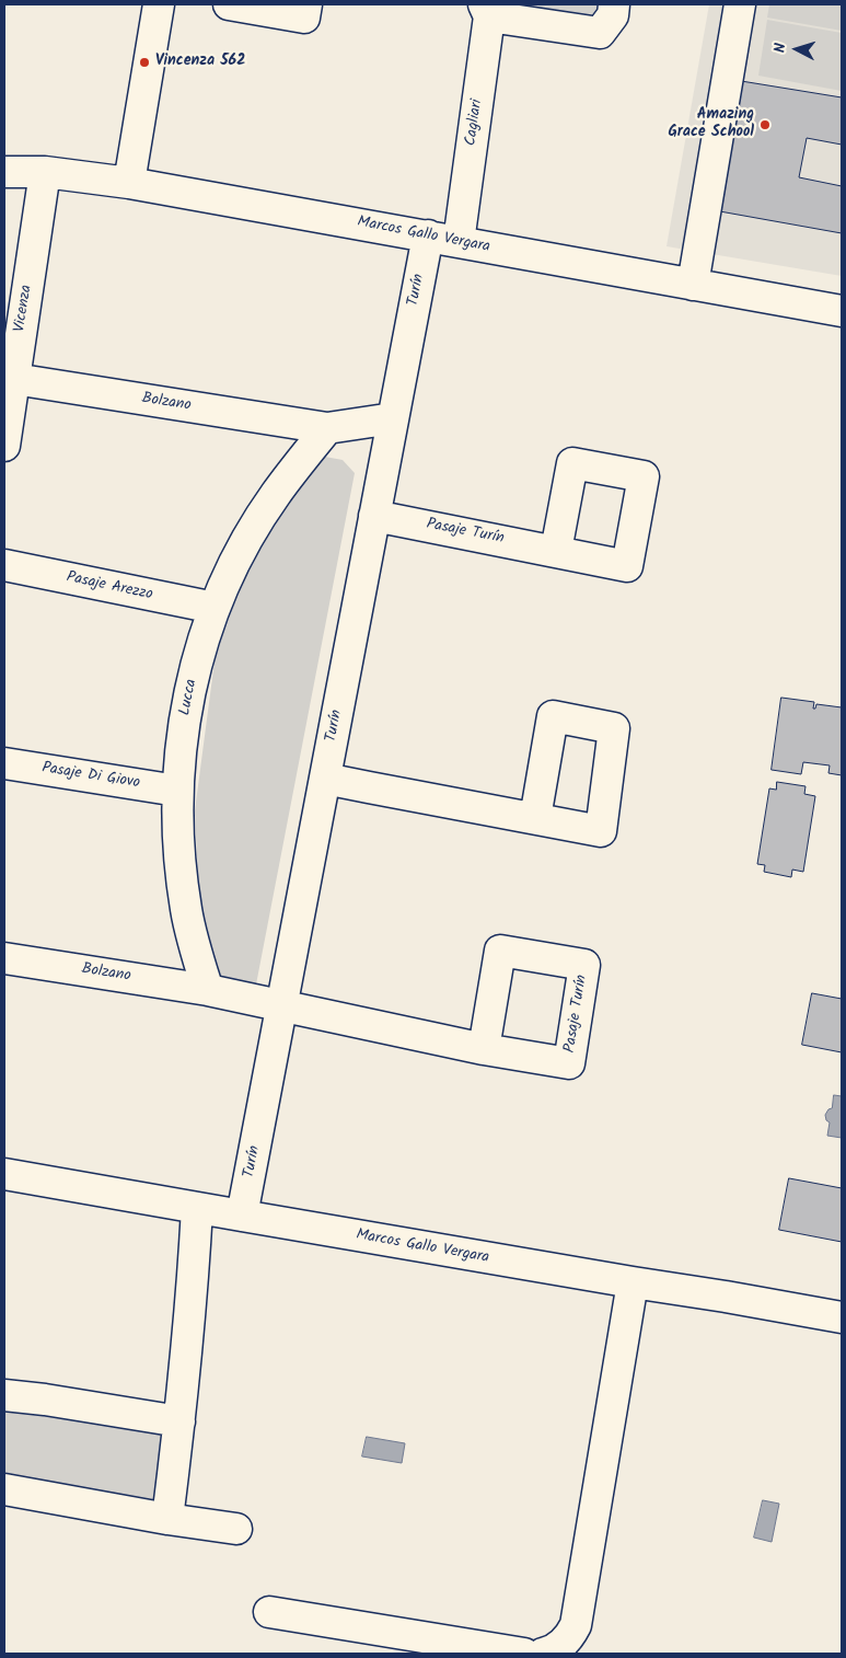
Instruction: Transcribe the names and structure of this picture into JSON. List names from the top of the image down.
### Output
{
  "streets": {
    "street": [
      "Cagliari",
      "Marcos Gallo Vergara",
      "Turín",
      "Vicenza",
      "Bolzano",
      "Pasaje Turín",
      "Pasaje Arezzo",
      "Lucca",
      "Pasaje Di Giovo"
    ]
  },
  "crossings": [
    ["Cagliari", "Marcos Gallo Vergara"],
    ["Marcos Gallo Vergara", "Turín"],
    ["Marcos Gallo Vergara", "Vicenza"],
    ["Turín", "Pasaje Turín"],
    ["Vicenza", "Bolzano"],
    ["Bolzano", "Lucca"],
    ["Pasaje Arezzo", "Lucca"],
    ["Lucca", "Pasaje Di Giovo"]
  ],
  "places": ["Vincenza 562", "Amazing Grace School"],
  "north": "left"
}
